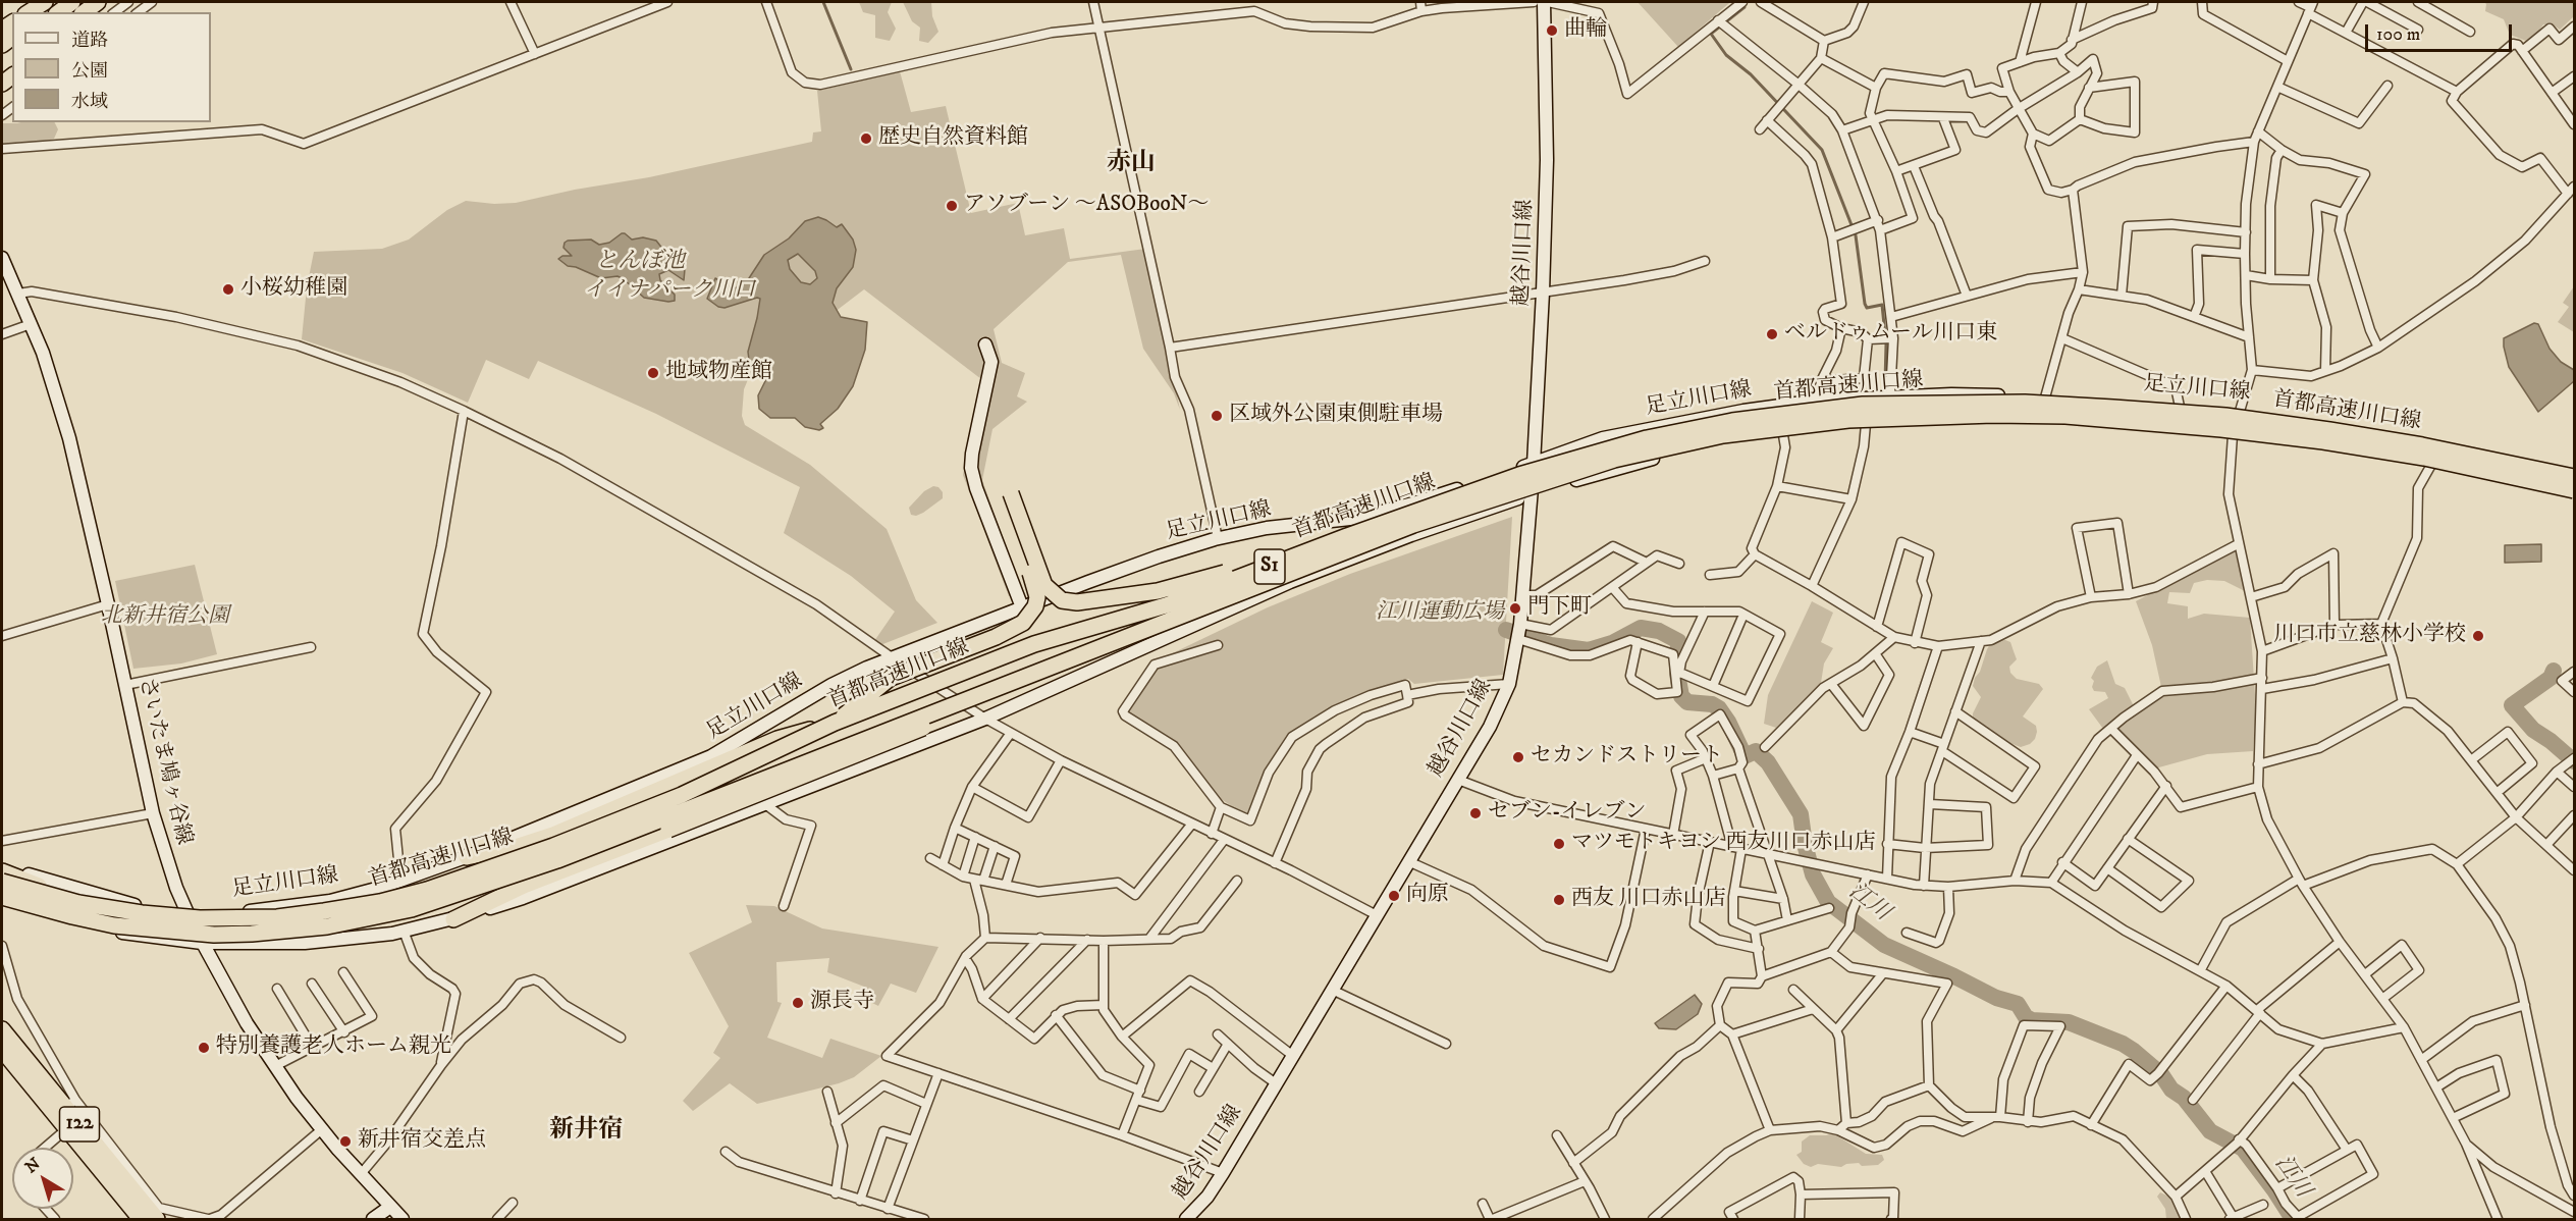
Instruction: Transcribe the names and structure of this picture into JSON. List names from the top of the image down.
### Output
{
  "streets": {
    "highway": ["首都高速川口線", "S1", "122"],
    "main road": ["越谷川口線", "足立川口線", "さいたま鳩ヶ谷線"]
  },
  "crossings": [
    ["越谷川口線", "足立川口線"],
    ["首都高速川口線", "足立川口線"],
    ["足立川口線", "さいたま鳩ヶ谷線"]
  ],
  "districts": ["赤山", "新井宿"],
  "water": ["とんぼ池", "江川"],
  "parks": ["イイナパーク川口", "江川運動広場", "北新井宿公園"],
  "places": [
    "曲輪",
    "歴史自然資料館",
    "アソブーン ～ASOBooN～",
    "小桜幼稚園",
    "ベルドゥムール川口東",
    "地域物産館",
    "区域外公園東側駐車場",
    "門下町",
    "川口市立慈林小学校",
    "セカンドストリート",
    "セブン-イレブン",
    "マツモトキヨシ 西友川口赤山店",
    "向原",
    "西友 川口赤山店",
    "源長寺",
    "特別養護老人ホーム親光",
    "新井宿交差点"
  ],
  "legend": ["道路", "公園", "水域"],
  "scale_bar": "100 m",
  "north": "top left"
}
